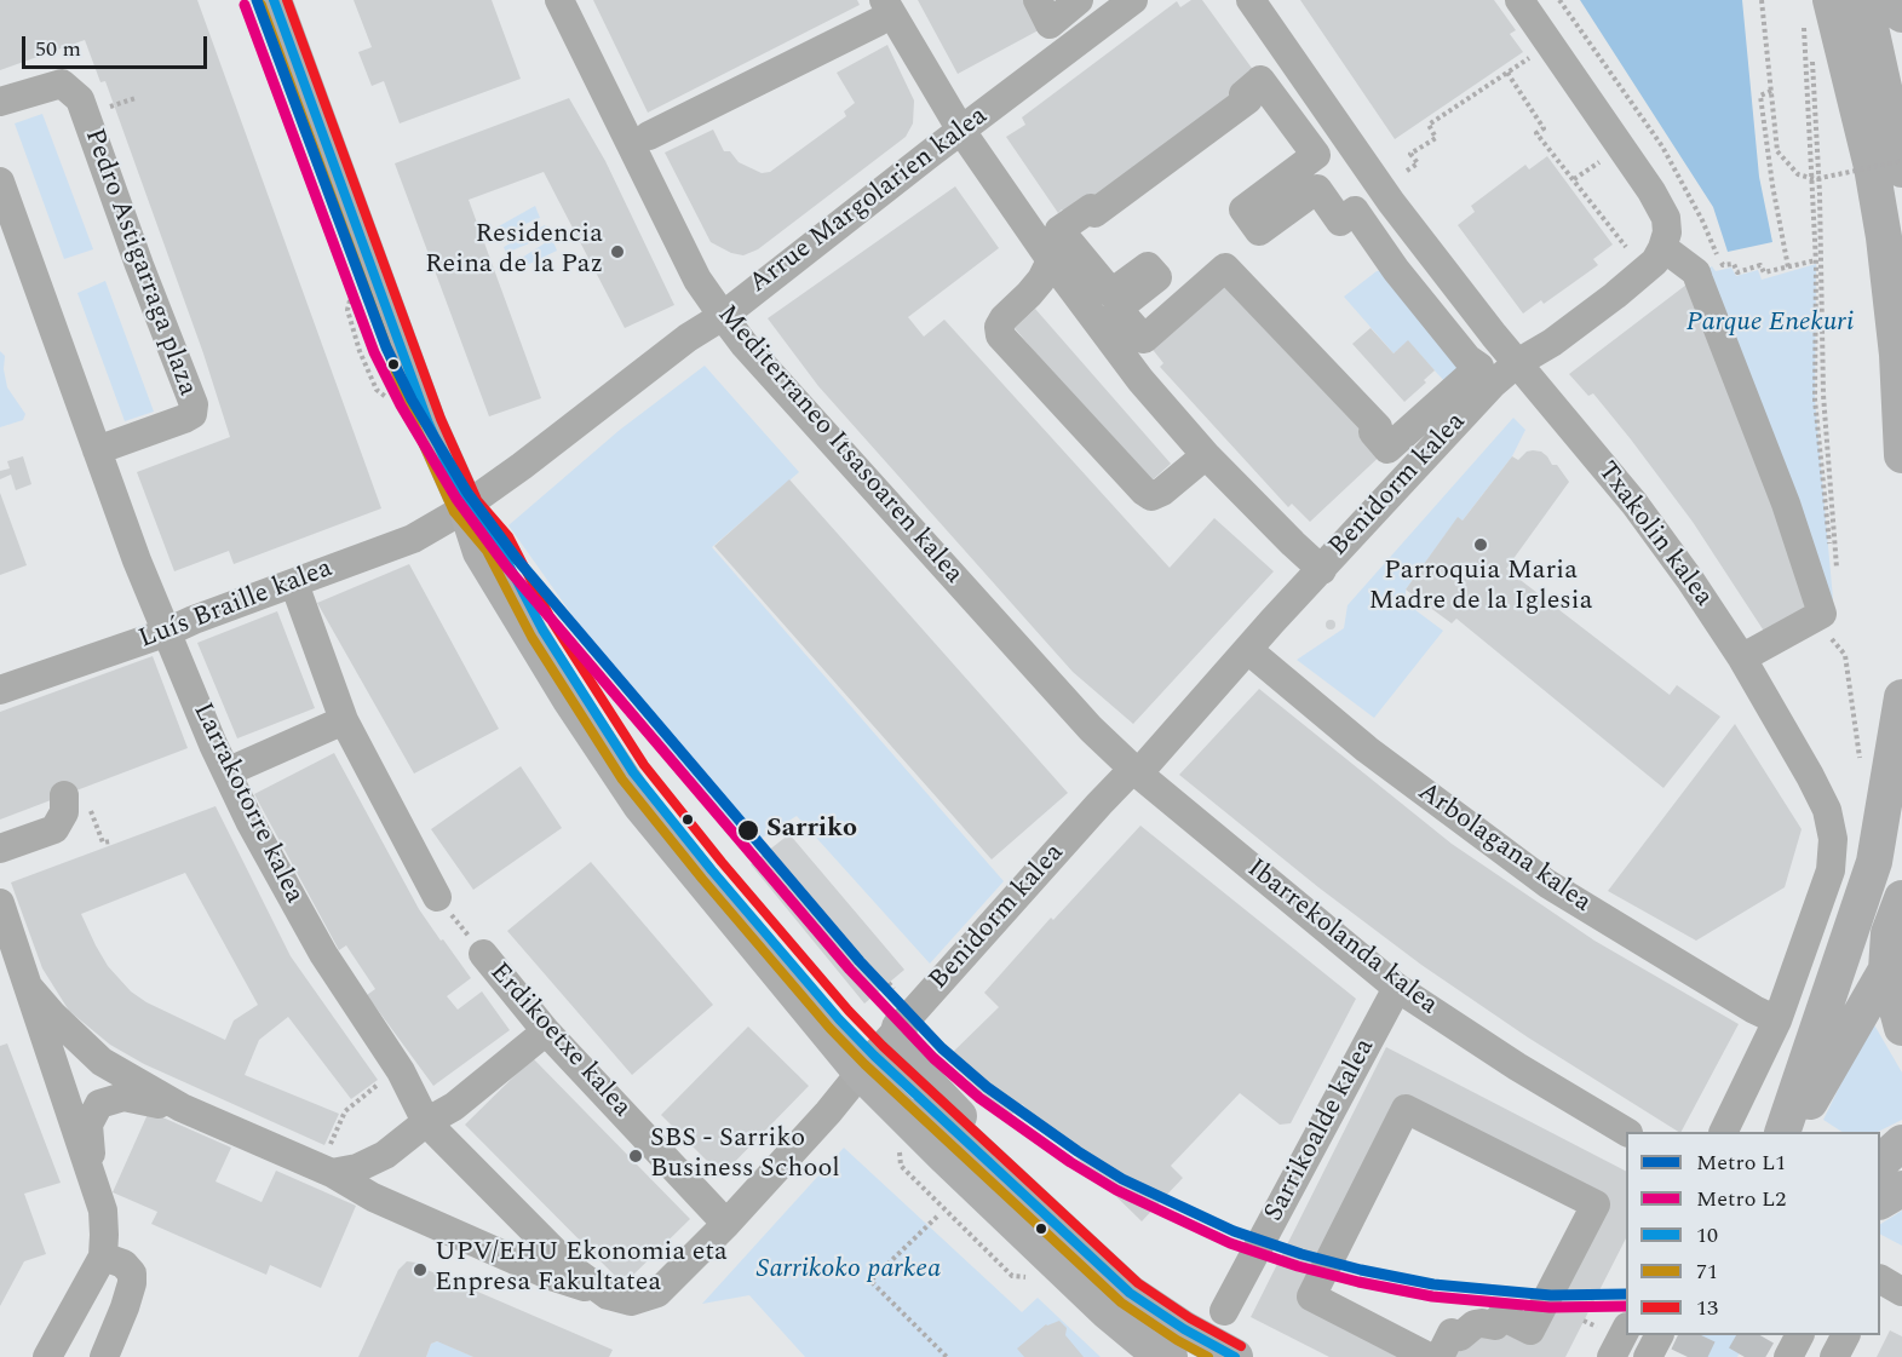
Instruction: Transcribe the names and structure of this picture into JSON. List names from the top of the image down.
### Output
{
  "streets": {
    "street": [
      "Arrue Margolarien kalea",
      "Pedro Astigarraga plaza",
      "Mediterraneo Itsasoaren kalea",
      "Benidorm kalea",
      "Txakolin kalea",
      "Luís Braille kalea",
      "Larrakotorre kalea",
      "Arbolagana kalea",
      "Ibarrekolanda kalea",
      "Erdikoetxe kalea",
      "Sarrikoalde kalea"
    ]
  },
  "crossings": [
    ["Arrue Margolarien kalea", "Mediterraneo Itsasoaren kalea"],
    ["Arrue Margolarien kalea", "Luís Braille kalea"],
    ["Pedro Astigarraga plaza", "Larrakotorre kalea"],
    ["Mediterraneo Itsasoaren kalea", "Benidorm kalea"],
    ["Mediterraneo Itsasoaren kalea", "Ibarrekolanda kalea"],
    ["Benidorm kalea", "Txakolin kalea"],
    ["Benidorm kalea", "Larrakotorre kalea"],
    ["Benidorm kalea", "Arbolagana kalea"],
    ["Benidorm kalea", "Ibarrekolanda kalea"],
    ["Benidorm kalea", "Erdikoetxe kalea"],
    ["Txakolin kalea", "Arbolagana kalea"],
    ["Luís Braille kalea", "Larrakotorre kalea"],
    ["Ibarrekolanda kalea", "Sarrikoalde kalea"]
  ],
  "parks": ["Parque Enekuri", "Sarrikoko parkea"],
  "places": [
    "Residencia Reina de la Paz",
    "Parroquia Maria Madre de la Iglesia",
    "Sarriko",
    "SBS - Sarriko Business School",
    "UPV/EHU Ekonomia eta Enpresa Fakultatea"
  ],
  "lines": [
    "metro line L1",
    "transit line 10",
    "transit line 13",
    "metro line L2",
    "transit line 71"
  ],
  "legend": [
    "Metro L1",
    "Metro L2",
    "10",
    "71",
    "13"
  ],
  "scale_bar": "50 m"
}
